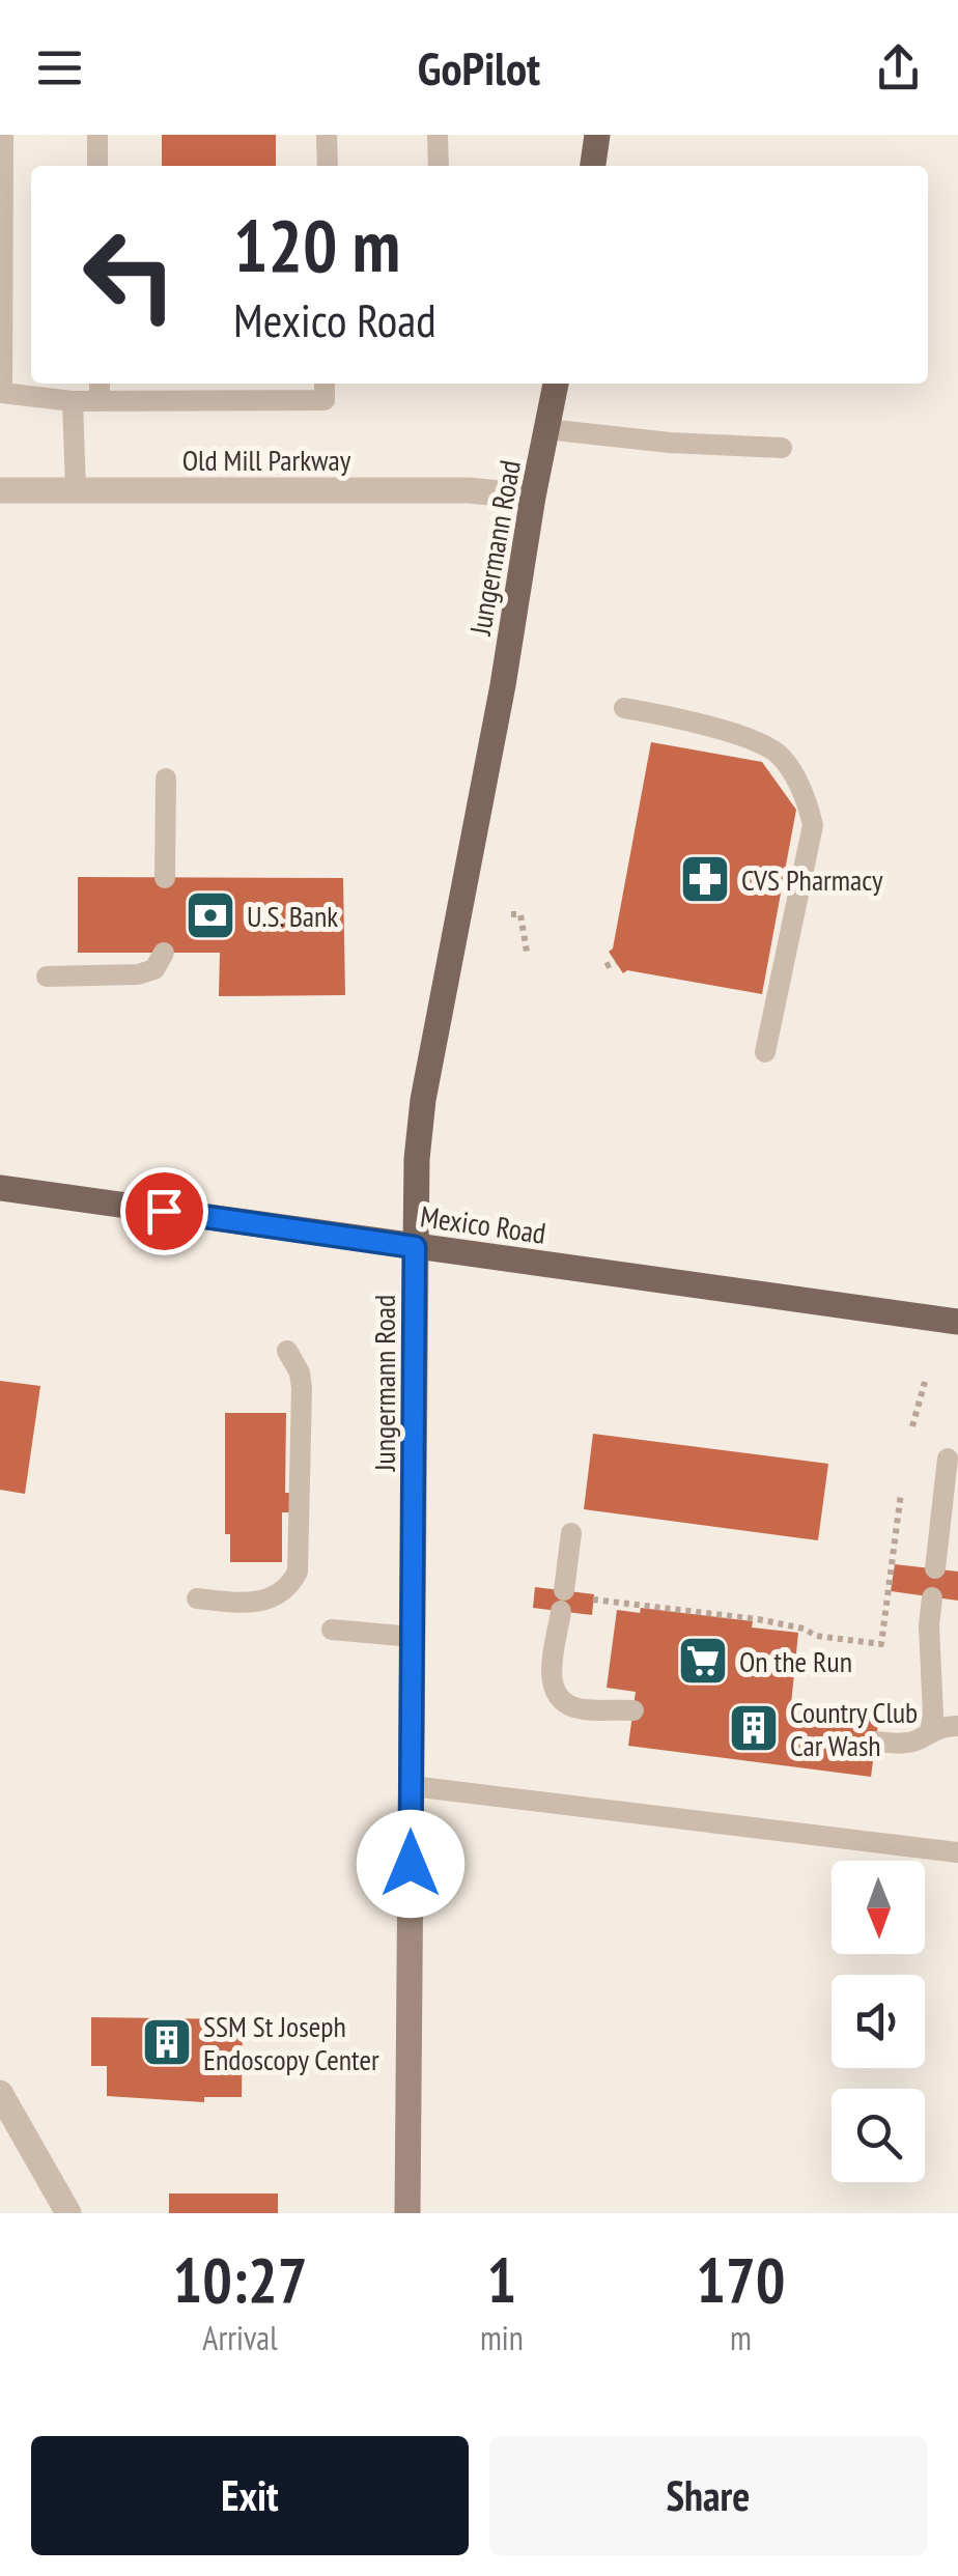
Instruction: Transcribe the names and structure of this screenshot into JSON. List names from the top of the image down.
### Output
{
  "streets": {
    "main road": ["Jungermann Road", "Mexico Road"],
    "street": ["Old Mill Parkway"]
  },
  "crossings": [
    ["Old Mill Parkway", "Jungermann Road"],
    ["Jungermann Road", "Mexico Road"]
  ],
  "places": {
    "pharmacy": ["CVS Pharmacy"],
    "bank": ["U.S. Bank"],
    "supermarket": ["On the Run"],
    "building": ["Country Club Car Wash", "SSM St Joseph Endoscopy Center"]
  },
  "north": "bottom",
  "page": {
    "header": "GoPilot",
    "turn": ["120 m", "Mexico Road"],
    "eta": [
      "10:27",
      "Arrival",
      "1",
      "min",
      "170",
      "m"
    ],
    "buttons": ["Exit", "Share"]
  }
}
